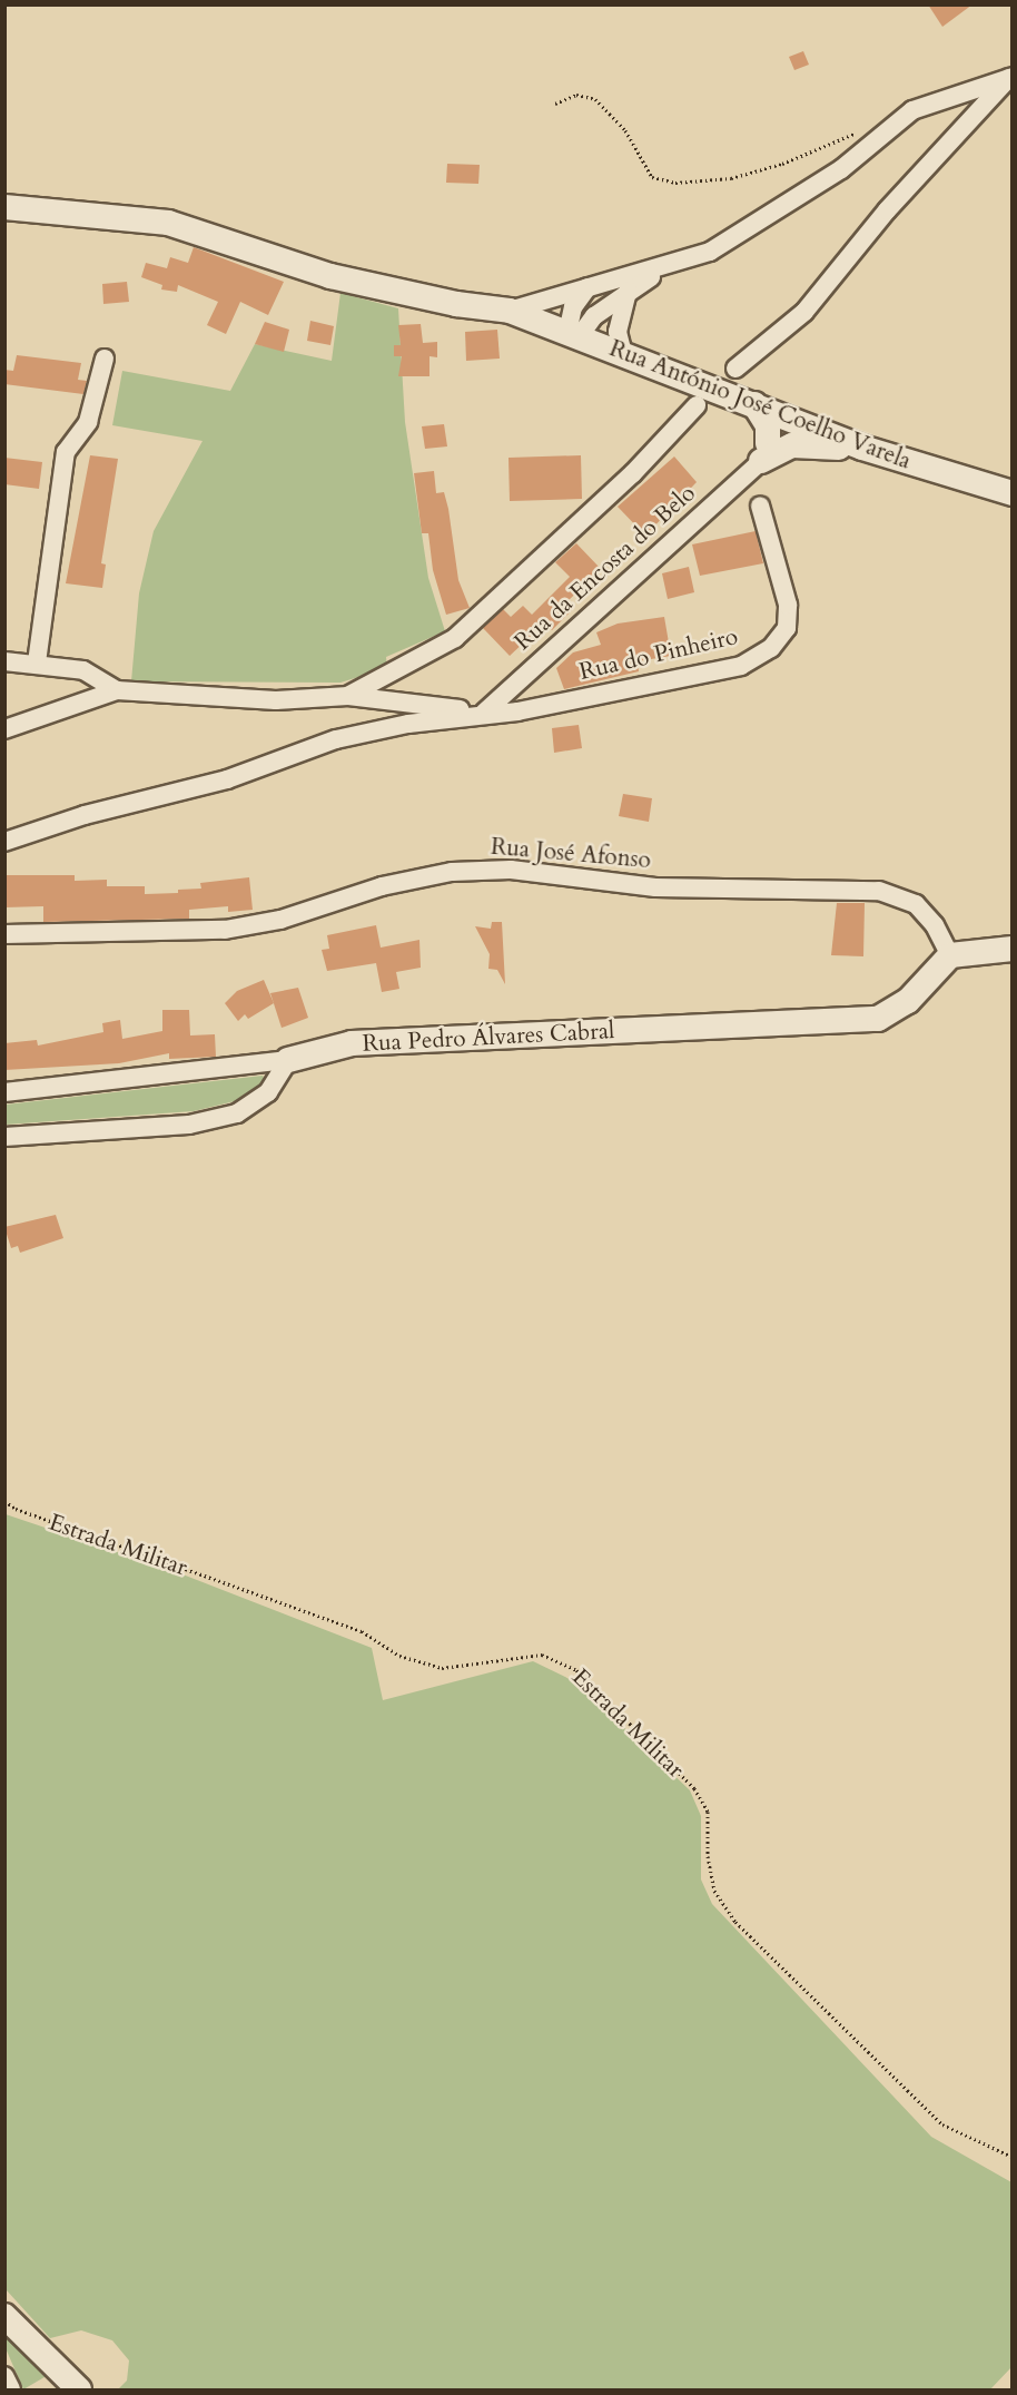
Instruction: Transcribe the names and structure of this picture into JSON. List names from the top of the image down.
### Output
{
  "streets": {
    "street": [
      "Rua António José Coelho Varela",
      "Rua da Encosta do Belo",
      "Rua do Pinheiro",
      "Rua José Afonso",
      "Rua Pedro Álvares Cabral"
    ],
    "path": ["Estrada Militar"]
  },
  "crossings": [
    ["Rua da Encosta do Belo", "Rua do Pinheiro"],
    ["Rua José Afonso", "Rua Pedro Álvares Cabral"]
  ]
}
